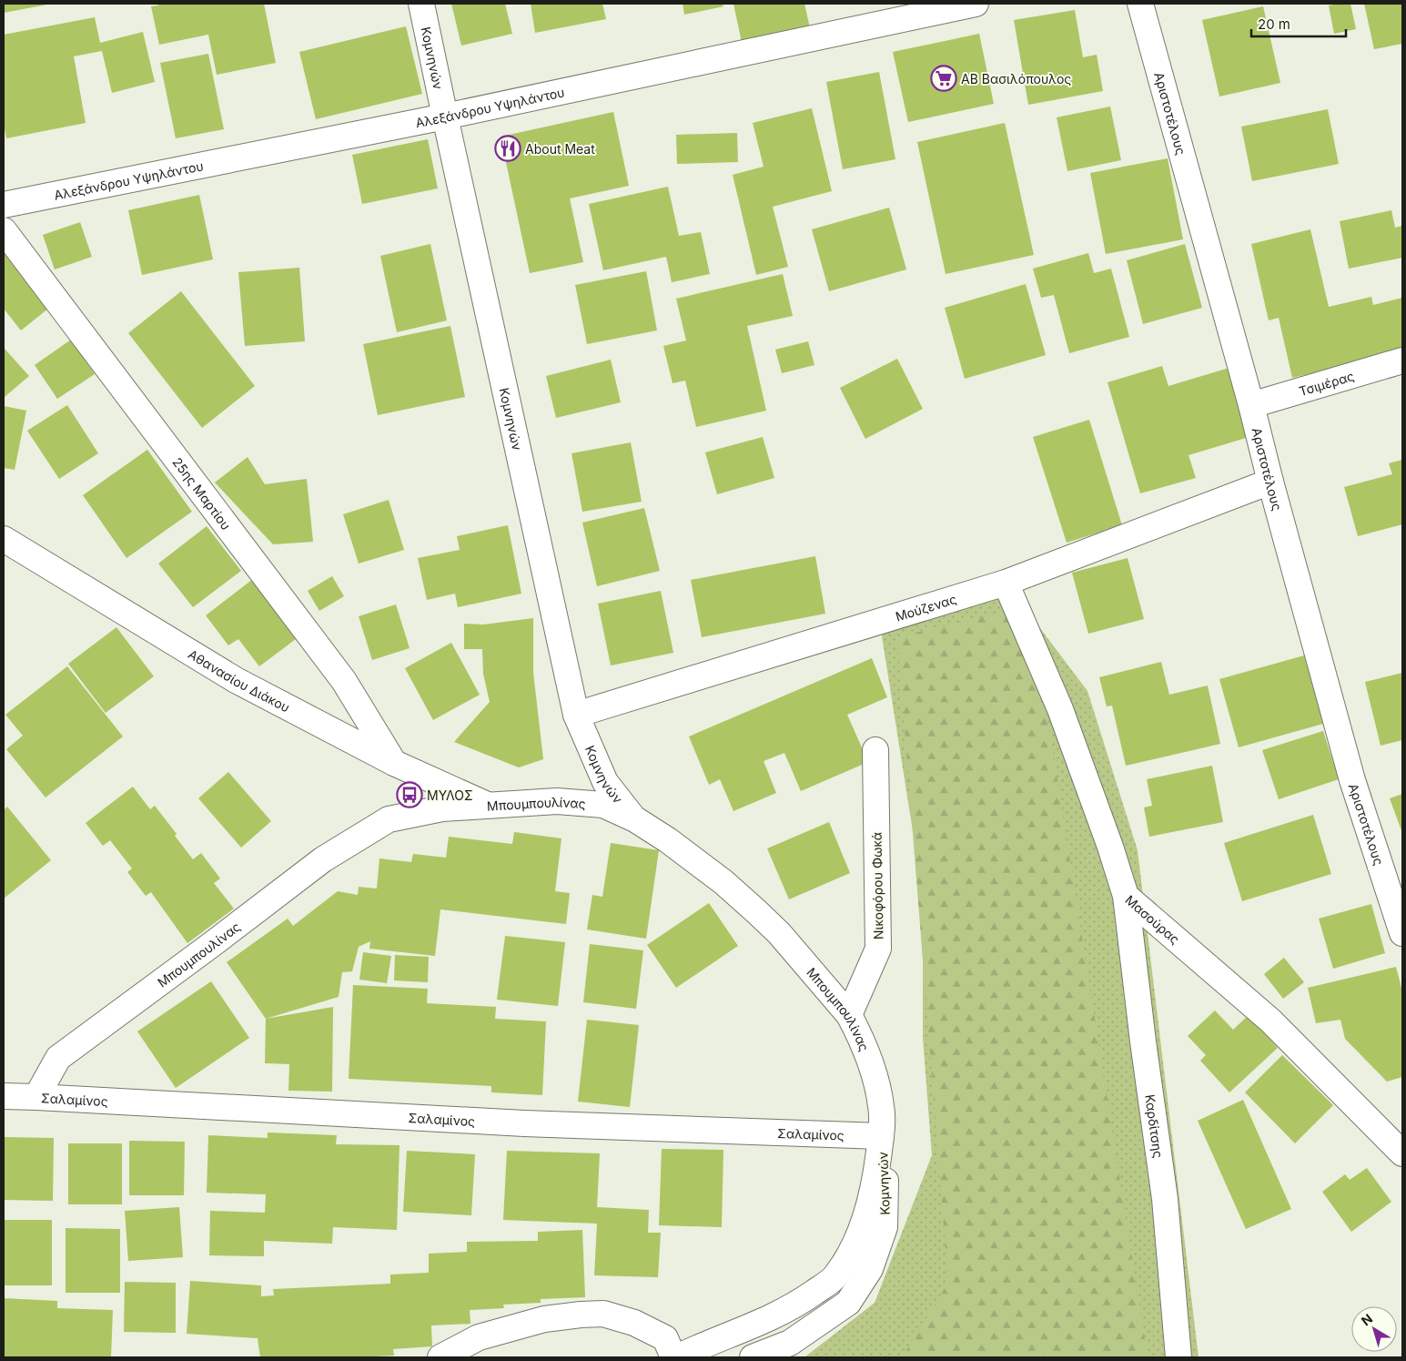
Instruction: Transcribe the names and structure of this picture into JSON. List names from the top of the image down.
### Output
{
  "streets": {
    "street": [
      "Κομνηνών",
      "Αλεξάνδρου Υψηλάντου",
      "Αριστοτέλους",
      "Τσιμέρας",
      "25ης Μαρτίου",
      "Μούζενας",
      "Αθανασίου Διάκου",
      "Μπουμπουλίνας",
      "Νικοφόρου Φωκά",
      "Μασούρας",
      "Σαλαμίνος",
      "Καρδίτσης"
    ]
  },
  "crossings": [
    ["Κομνηνών", "Αλεξάνδρου Υψηλάντου"],
    ["Κομνηνών", "Μούζενας"],
    ["Κομνηνών", "Μπουμπουλίνας"],
    ["Κομνηνών", "Σαλαμίνος"],
    ["Αριστοτέλους", "Τσιμέρας"],
    ["Αριστοτέλους", "Μούζενας"],
    ["25ης Μαρτίου", "Αθανασίου Διάκου"],
    ["Μούζενας", "Μασούρας"],
    ["Αθανασίου Διάκου", "Μπουμπουλίνας"],
    ["Μπουμπουλίνας", "Νικοφόρου Φωκά"],
    ["Μπουμπουλίνας", "Σαλαμίνος"],
    ["Μασούρας", "Καρδίτσης"]
  ],
  "places": {
    "supermarket": ["ΑΒ Βασιλόπουλος"],
    "restaurant": ["About Meat"],
    "bus stop": ["ΜΥΛΟΣ"]
  },
  "scale_bar": "20 m",
  "north": "top left"
}
